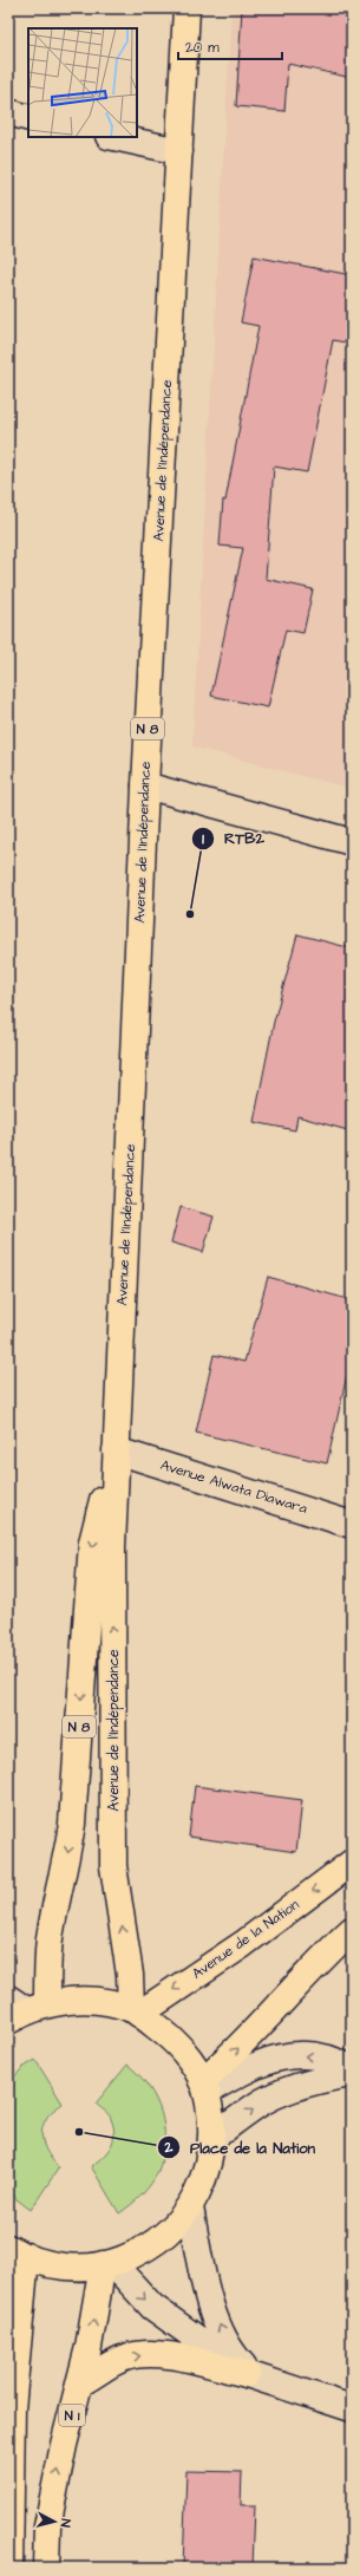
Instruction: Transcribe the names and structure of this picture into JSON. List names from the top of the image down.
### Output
{
  "streets": {
    "main road": [
      "Avenue de l'Indépendance",
      "N 8",
      "Avenue de la Nation",
      "N 1"
    ],
    "street": ["Avenue Alwata Diawara"]
  },
  "crossings": [
    ["Avenue de l'Indépendance", "Avenue Alwata Diawara"],
    ["Avenue de l'Indépendance", "Avenue de la Nation"]
  ],
  "places": ["RTB2", "Place de la Nation"],
  "scale_bar": "20 m",
  "north": "right"
}
